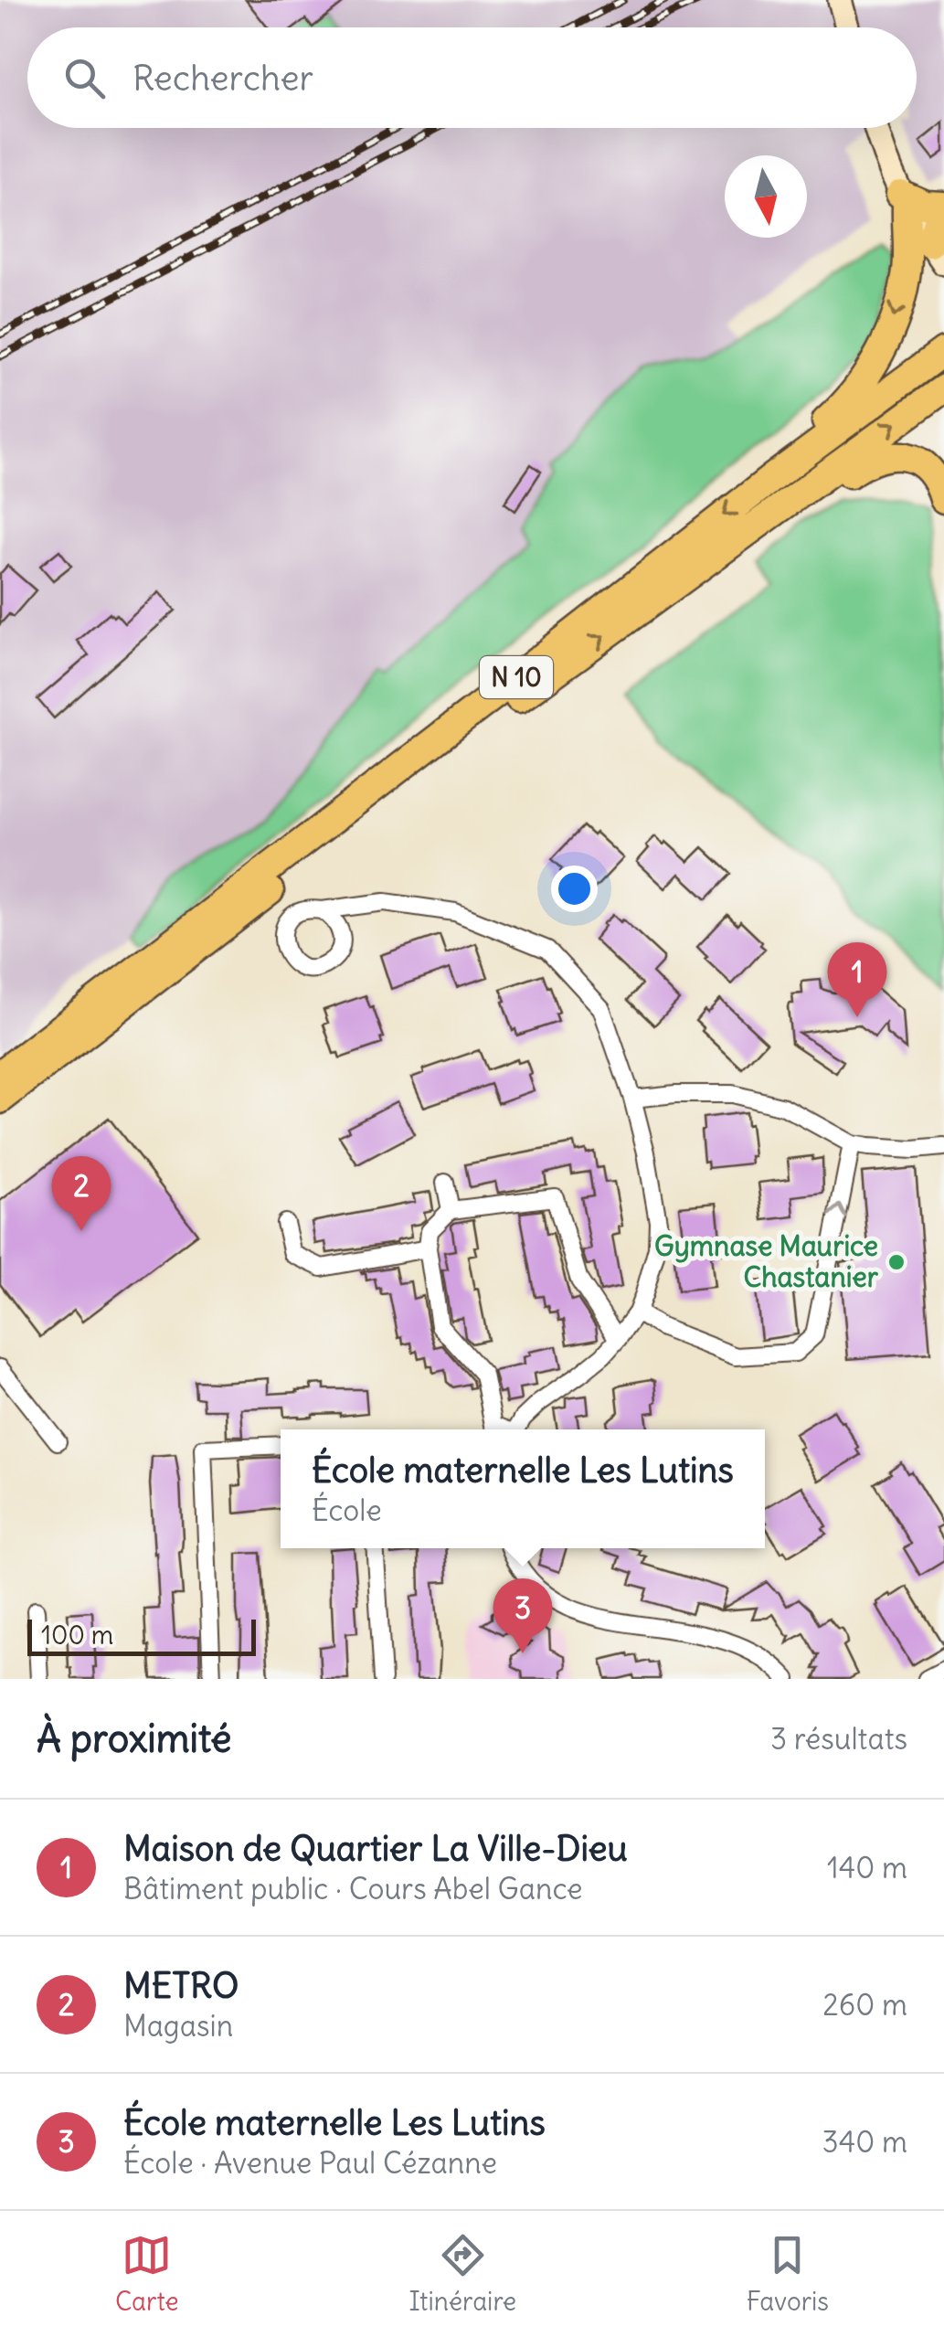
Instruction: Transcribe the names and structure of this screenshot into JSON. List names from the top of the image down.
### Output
{
  "streets": {
    "main road": ["N 10"]
  },
  "places": ["Gymnase Maurice Chastanier"],
  "scale_bar": "100 m",
  "north": "bottom",
  "page": {
    "search": "Rechercher",
    "pins": ["1", "2", "3"],
    "popup": ["École maternelle Les Lutins", "École"],
    "scale": "100 m",
    "heading": ["À proximité", "3 résultats"],
    "list": [
      {
        "mark": "1",
        "name": "Maison de Quartier La Ville-Dieu",
        "note": "Bâtiment public · Cours Abel Gance",
        "value": "140 m"
      },
      {
        "mark": "2",
        "name": "METRO",
        "note": "Magasin",
        "value": "260 m"
      },
      {
        "mark": "3",
        "name": "École maternelle Les Lutins",
        "note": "École · Avenue Paul Cézanne",
        "value": "340 m"
      }
    ],
    "nav": ["Carte", "Itinéraire", "Favoris"]
  }
}
